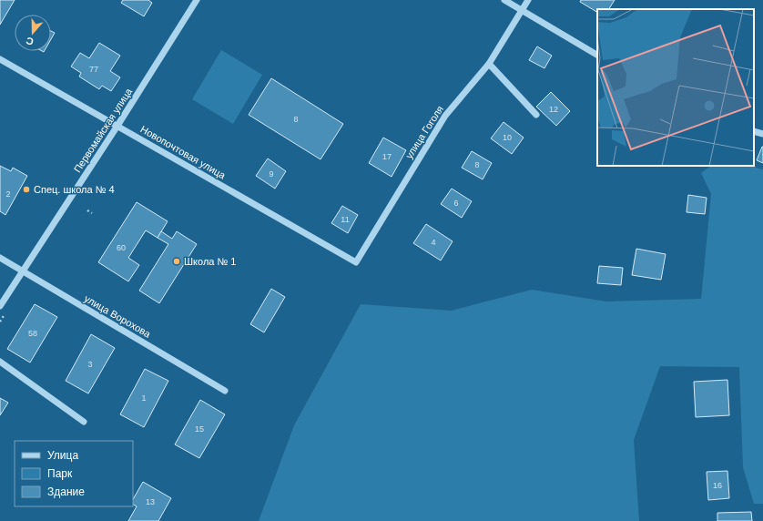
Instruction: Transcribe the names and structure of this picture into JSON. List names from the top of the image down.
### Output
{
  "streets": {
    "street": [
      "Первомайская улица",
      "улица Гоголя",
      "Новопочтовая улица",
      "улица Ворохова"
    ]
  },
  "crossings": [
    ["Первомайская улица", "Новопочтовая улица"],
    ["Первомайская улица", "улица Ворохова"],
    ["улица Гоголя", "Новопочтовая улица"]
  ],
  "places": ["Спец. школа № 4", "Школа № 1"],
  "house_numbers": [
    "77",
    "12",
    "8",
    "10",
    "17",
    "8",
    "9",
    "2",
    "6",
    "11",
    "4",
    "60",
    "58",
    "3",
    "1",
    "15",
    "16",
    "13"
  ],
  "legend": ["Улица", "Парк", "Здание"],
  "north": "bottom"
}
